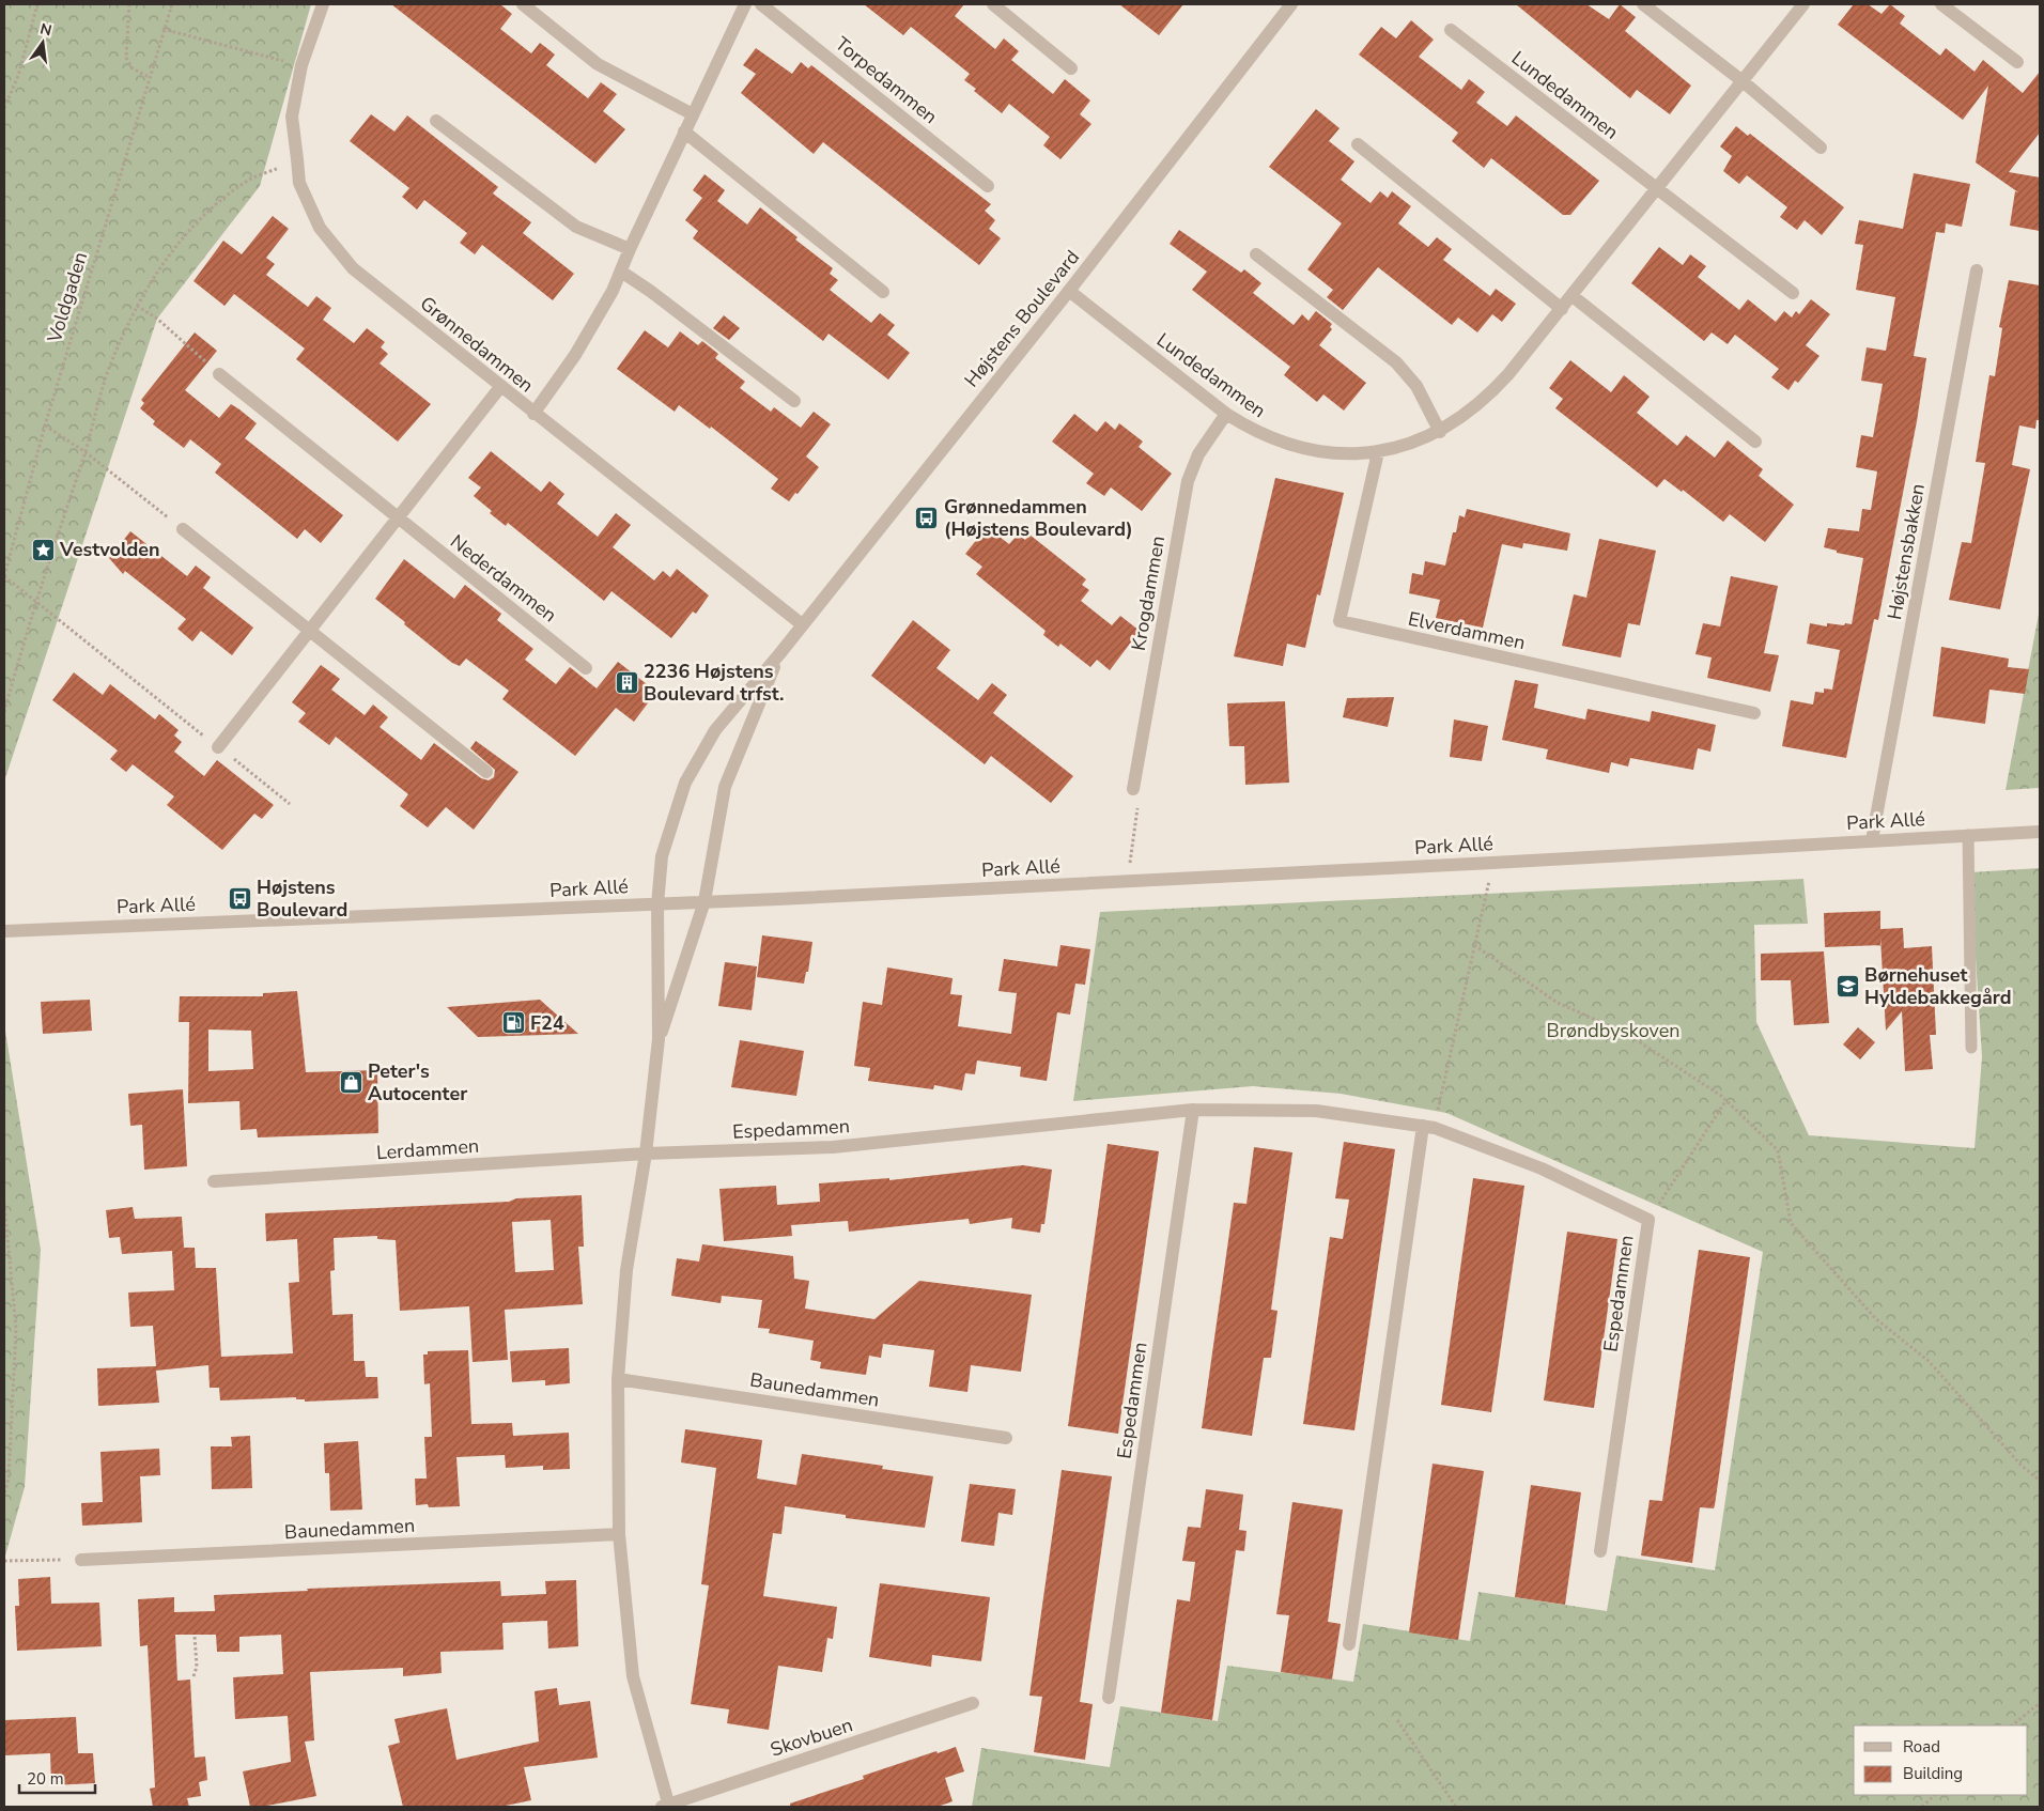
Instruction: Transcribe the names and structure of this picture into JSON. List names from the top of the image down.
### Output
{
  "streets": {
    "street": [
      "Torpedammen",
      "Lundedammen",
      "Højstens Boulevard",
      "Grønnedammen",
      "Højstensbakken",
      "Nederdammen",
      "Krogdammen",
      "Elverdammen",
      "Park Allé",
      "Espedammen",
      "Lerdammen",
      "Baunedammen",
      "Skovbuen"
    ],
    "path": ["Voldgaden"]
  },
  "crossings": [
    ["Lundedammen", "Højstens Boulevard"],
    ["Lundedammen", "Krogdammen"],
    ["Lundedammen", "Elverdammen"],
    ["Højstens Boulevard", "Grønnedammen"],
    ["Højstens Boulevard", "Park Allé"],
    ["Højstensbakken", "Park Allé"],
    ["Espedammen", "Lerdammen"]
  ],
  "parks": ["Brøndbyskoven"],
  "places": {
    "bus stop": ["Grønnedammen (Højstens Boulevard)", "Højstens Boulevard"],
    "place": ["Vestvolden"],
    "building": ["2236 Højstens Boulevard trfst."],
    "school or university": ["Børnehuset Hyldebakkegård"],
    "fuel station": ["F24"],
    "shop": ["Peter's Autocenter"]
  },
  "legend": ["Road", "Building"],
  "scale_bar": "20 m",
  "north": "top"
}
